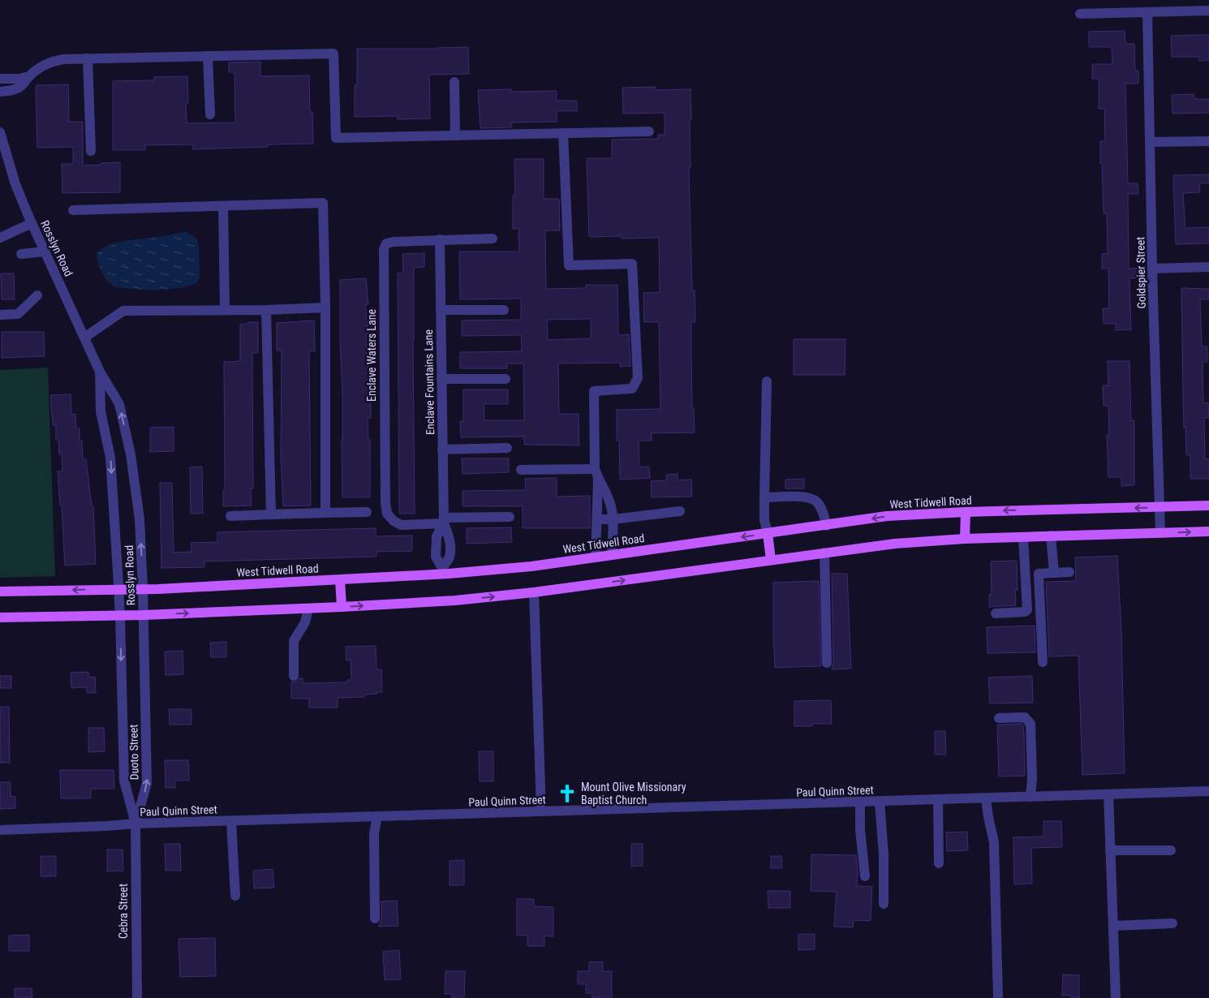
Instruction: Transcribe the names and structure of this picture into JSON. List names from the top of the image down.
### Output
{
  "streets": {
    "main road": ["West Tidwell Road"],
    "street": [
      "Rosslyn Road",
      "Goldspier Street",
      "Enclave Waters Lane",
      "Enclave Fountains Lane",
      "Duoto Street",
      "Paul Quinn Street",
      "Cebra Street"
    ]
  },
  "crossings": [
    ["Rosslyn Road", "West Tidwell Road"],
    ["Rosslyn Road", "Duoto Street"],
    ["Goldspier Street", "West Tidwell Road"],
    ["Enclave Waters Lane", "Enclave Fountains Lane"],
    ["Enclave Fountains Lane", "West Tidwell Road"],
    ["Duoto Street", "Paul Quinn Street"],
    ["Duoto Street", "Cebra Street"],
    ["Paul Quinn Street", "Cebra Street"]
  ],
  "places": {
    "church": ["Mount Olive Missionary Baptist Church"]
  }
}
